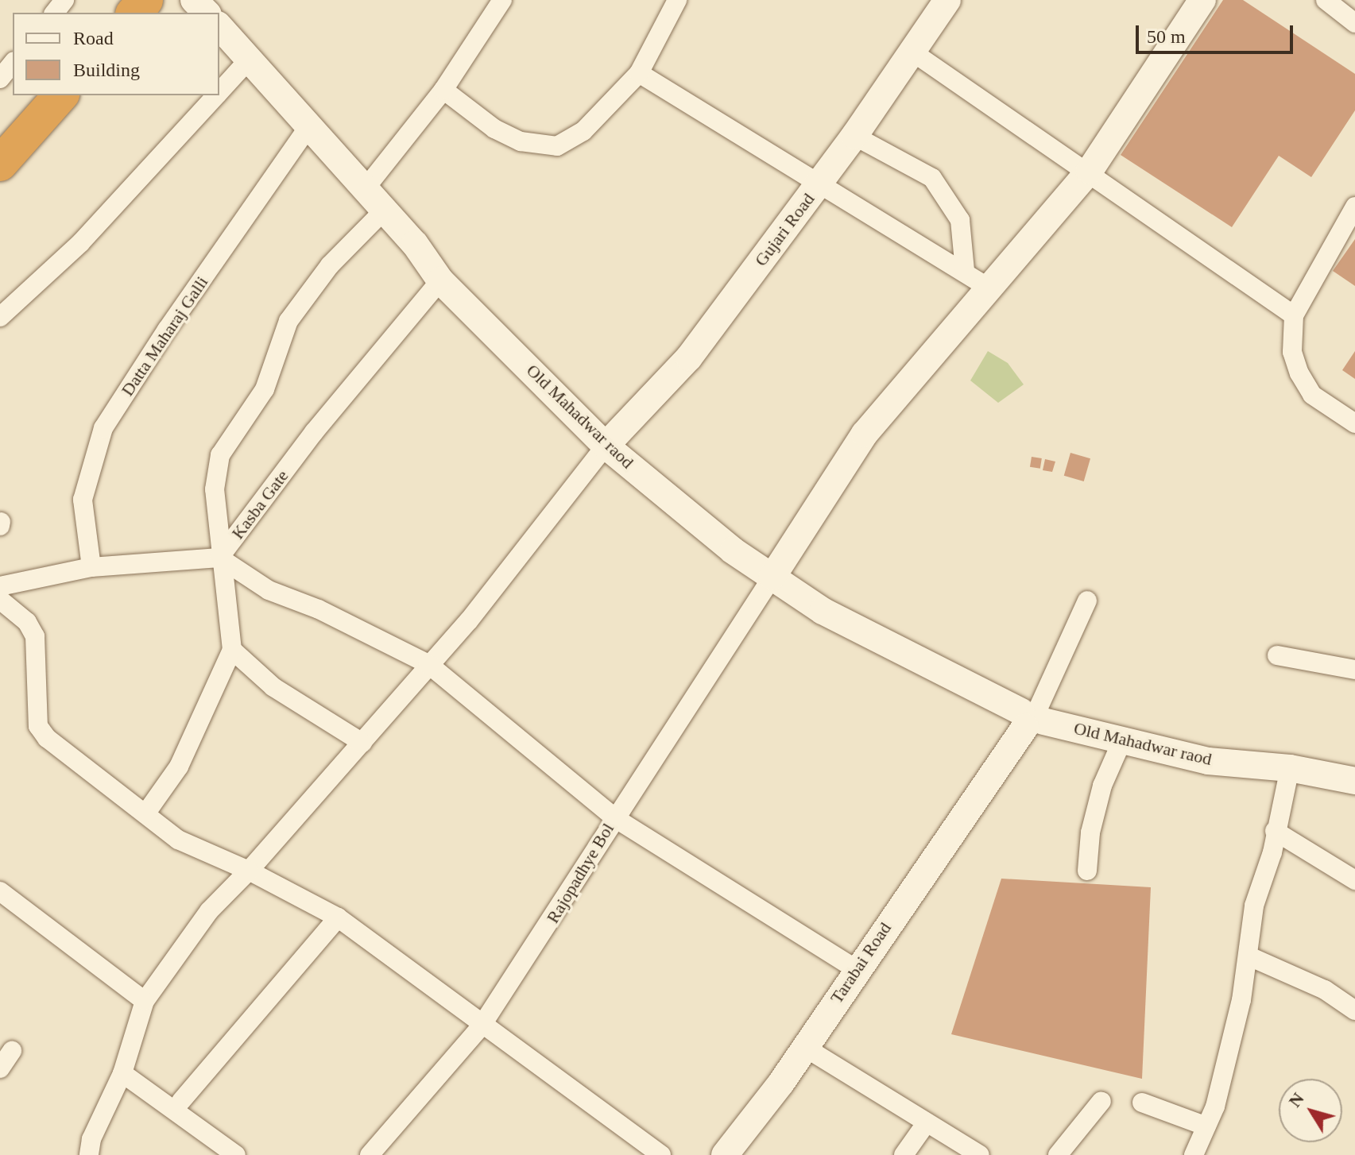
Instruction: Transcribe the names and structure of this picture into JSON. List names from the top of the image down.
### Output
{
  "streets": {
    "street": [
      "Gujari Road",
      "Datta Maharaj Galli",
      "Old Mahadwar raod",
      "Kasba Gate",
      "Rajopadhye Bol",
      "Tarabai Road"
    ]
  },
  "crossings": [
    ["Gujari Road", "Old Mahadwar raod"],
    ["Datta Maharaj Galli", "Old Mahadwar raod"],
    ["Datta Maharaj Galli", "Kasba Gate"],
    ["Old Mahadwar raod", "Kasba Gate"],
    ["Old Mahadwar raod", "Rajopadhye Bol"],
    ["Old Mahadwar raod", "Tarabai Road"]
  ],
  "legend": ["Road", "Building"],
  "scale_bar": "50 m",
  "north": "top left"
}
